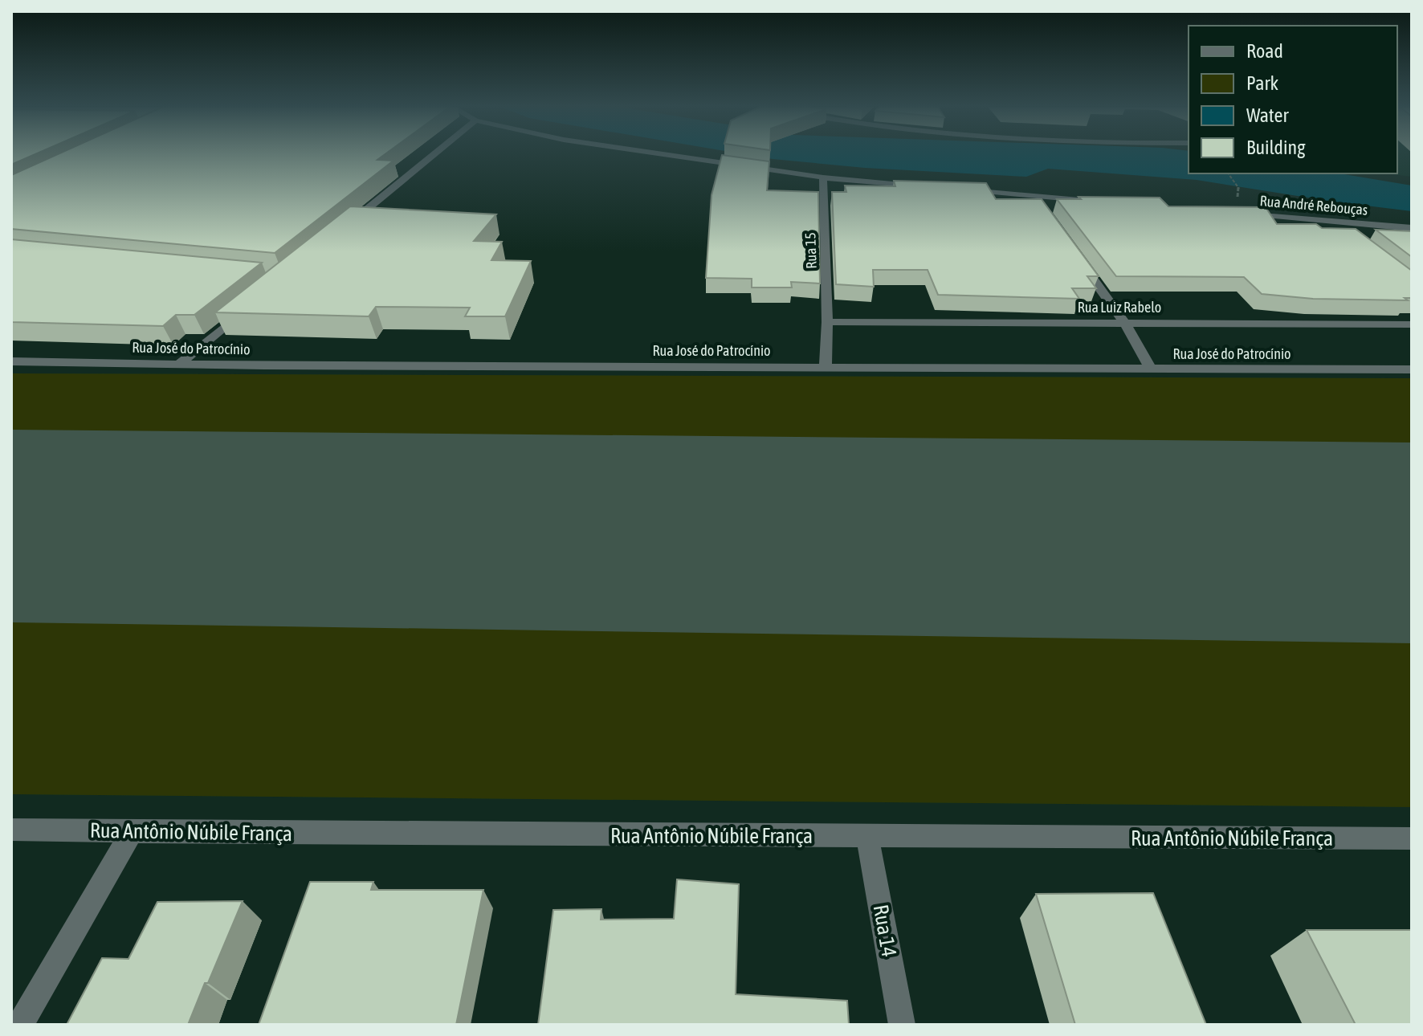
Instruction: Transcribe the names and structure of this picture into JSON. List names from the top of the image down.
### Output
{
  "streets": {
    "street": [
      "Rua André Rebouças",
      "Rua 15",
      "Rua Luiz Rabelo",
      "Rua José do Patrocínio",
      "Rua Antônio Núbile França",
      "Rua 14"
    ]
  },
  "crossings": [
    ["Rua 15", "Rua Luiz Rabelo"],
    ["Rua 15", "Rua José do Patrocínio"],
    ["Rua Antônio Núbile França", "Rua 14"]
  ],
  "legend": [
    "Road",
    "Park",
    "Water",
    "Building"
  ]
}
